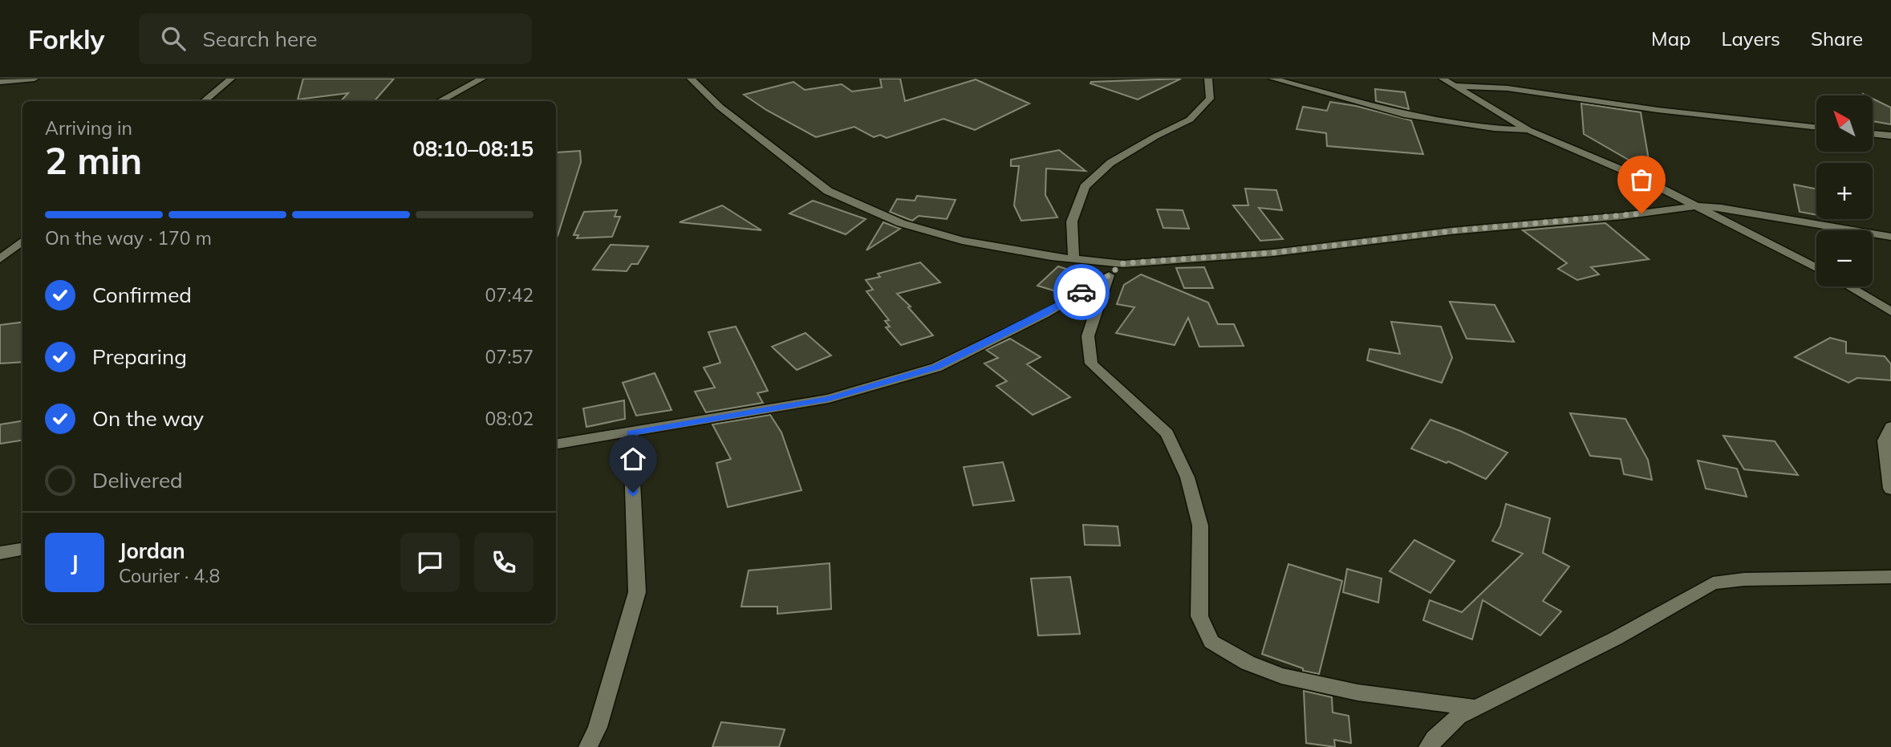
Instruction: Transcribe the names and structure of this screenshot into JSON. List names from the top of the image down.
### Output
{
  "north": "top left",
  "page": {
    "header": "Forkly",
    "search": "Search here",
    "nav": ["Map", "Layers", "Share"],
    "map_buttons": ["+", "−"],
    "heading": ["2 min", "Arriving in", "08:10–08:15"],
    "panel": ["Jordan", "Courier · 4.8"],
    "bar": "On the way · 170 m",
    "list": [
      ["Confirmed", "07:42"],
      ["Preparing", "07:57"],
      ["On the way", "08:02"],
      "Delivered"
    ],
    "round": "J"
  }
}
